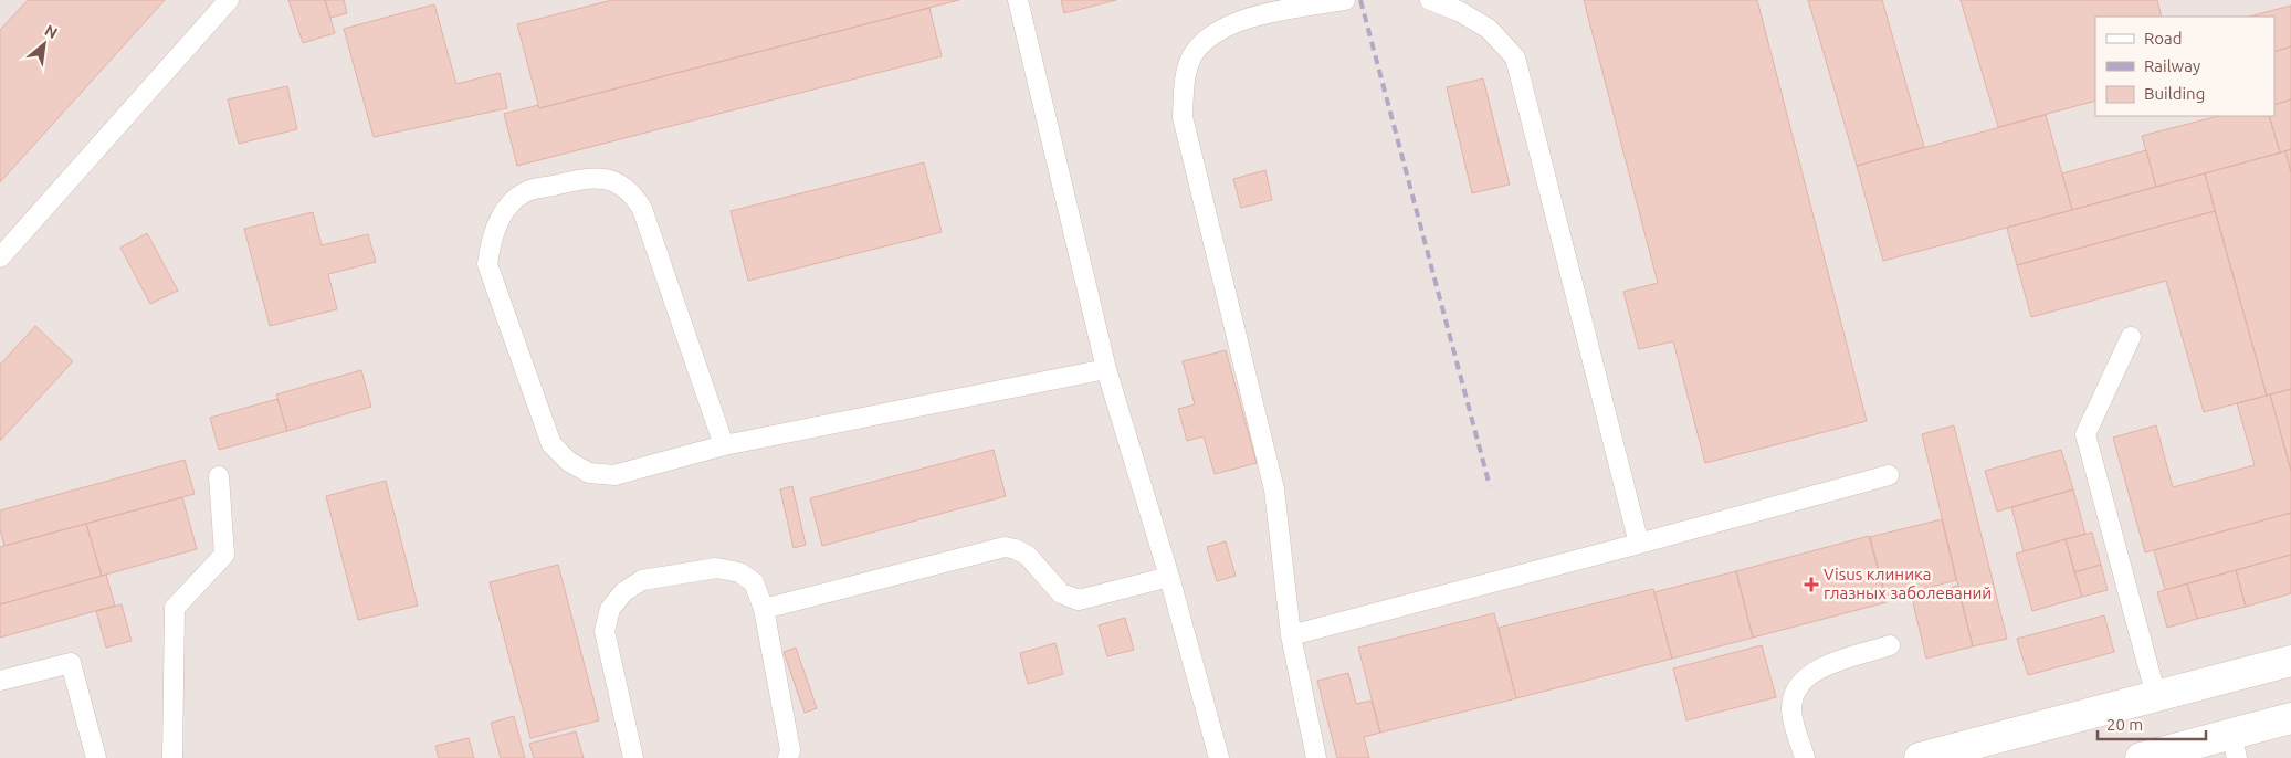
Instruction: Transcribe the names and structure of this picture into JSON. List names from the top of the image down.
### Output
{
  "places": {
    "health": ["Visus клиника глазных заболеваний"]
  },
  "legend": ["Road", "Railway", "Building"],
  "scale_bar": "20 m",
  "north": "top right"
}
